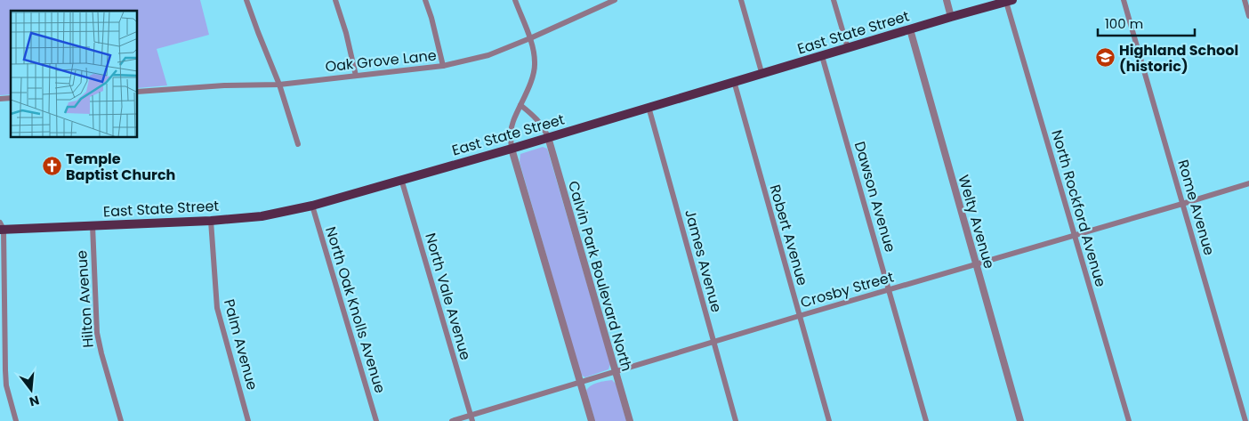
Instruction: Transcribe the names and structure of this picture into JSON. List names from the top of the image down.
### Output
{
  "streets": {
    "main road": ["East State Street"],
    "street": [
      "Oak Grove Lane",
      "Dawson Avenue",
      "Rome Avenue",
      "North Rockford Avenue",
      "Welty Avenue",
      "Robert Avenue",
      "James Avenue",
      "Calvin Park Boulevard North",
      "Crosby Street",
      "North Vale Avenue",
      "Hilton Avenue",
      "North Oak Knolls Avenue",
      "Palm Avenue"
    ]
  },
  "crossings": [
    ["East State Street", "Dawson Avenue"],
    ["East State Street", "North Rockford Avenue"],
    ["East State Street", "Welty Avenue"],
    ["East State Street", "Robert Avenue"],
    ["East State Street", "James Avenue"],
    ["East State Street", "Calvin Park Boulevard North"],
    ["East State Street", "North Vale Avenue"],
    ["East State Street", "Hilton Avenue"],
    ["East State Street", "North Oak Knolls Avenue"],
    ["East State Street", "Palm Avenue"],
    ["Dawson Avenue", "Crosby Street"],
    ["Rome Avenue", "Crosby Street"],
    ["North Rockford Avenue", "Crosby Street"],
    ["Welty Avenue", "Crosby Street"],
    ["Robert Avenue", "Crosby Street"],
    ["James Avenue", "Crosby Street"],
    ["Calvin Park Boulevard North", "Crosby Street"],
    ["Crosby Street", "North Vale Avenue"]
  ],
  "places": {
    "school or university": ["Highland School (historic)"],
    "church": ["Temple Baptist Church"]
  },
  "scale_bar": "100 m",
  "north": "bottom"
}
